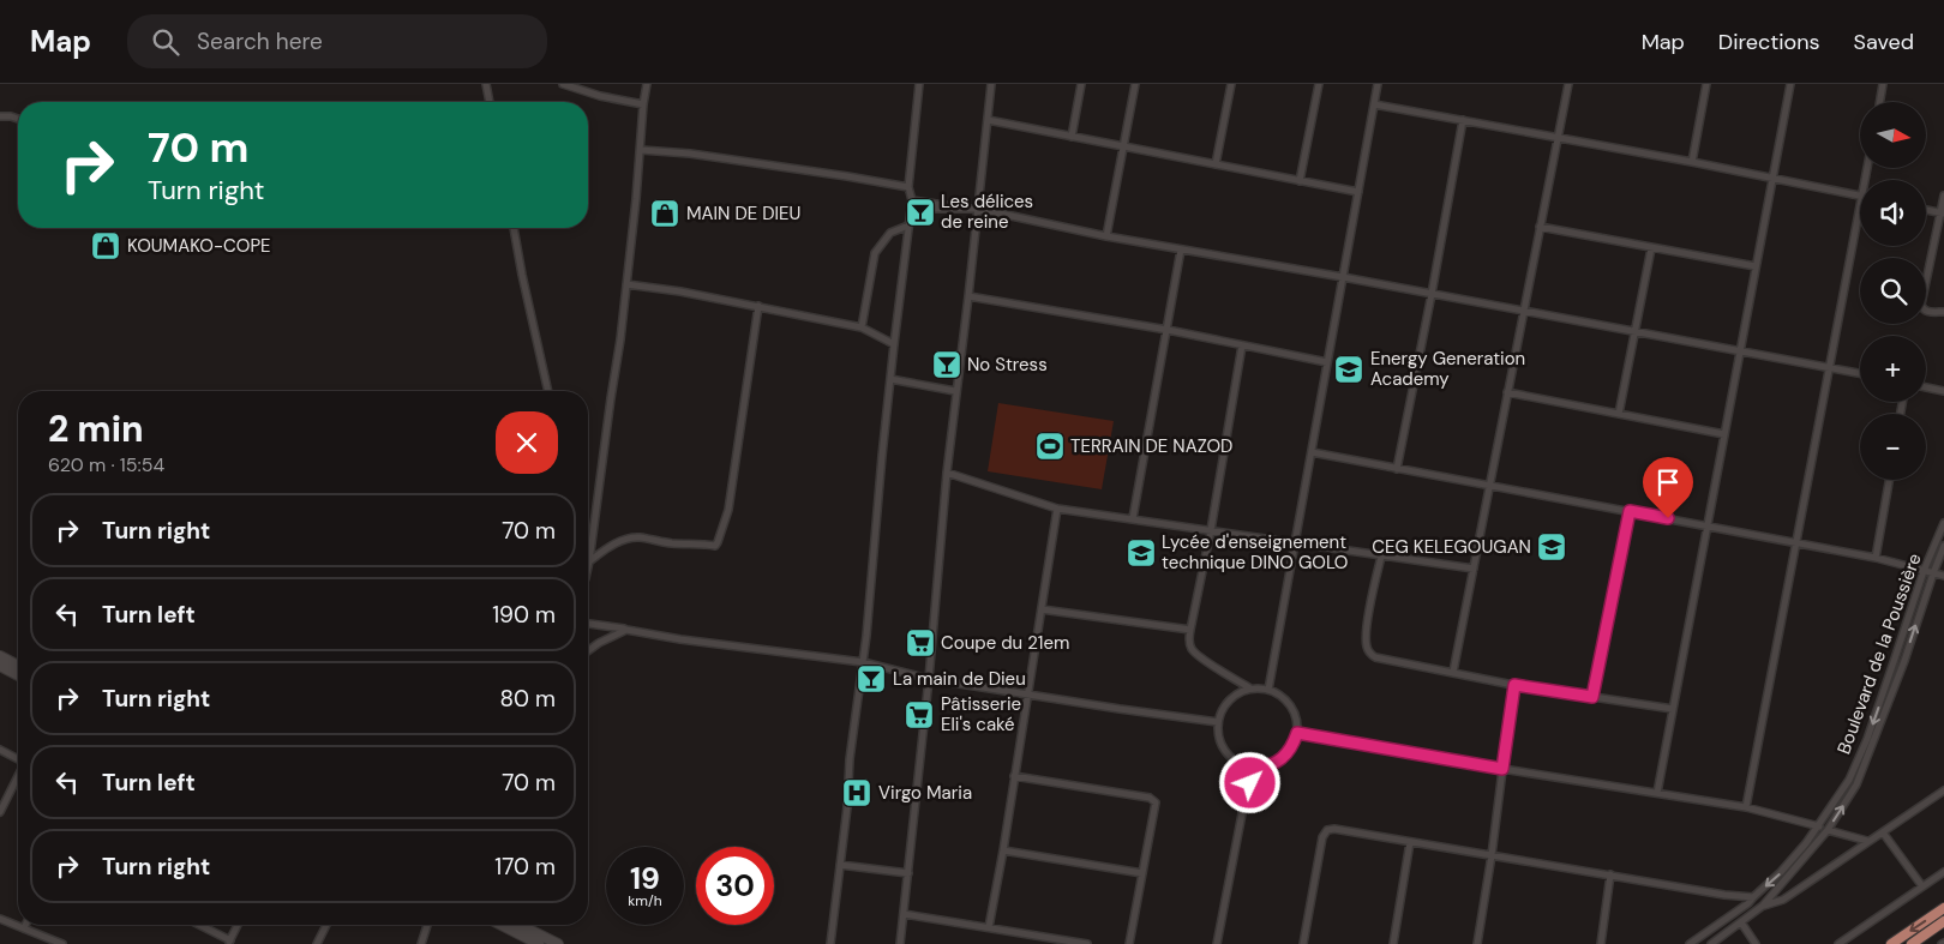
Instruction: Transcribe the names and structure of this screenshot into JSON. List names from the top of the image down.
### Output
{
  "streets": {
    "street": ["Boulevard de la Poussière"]
  },
  "places": {
    "bar": ["Les délices de reine", "No Stress", "La main de Dieu"],
    "shop": ["MAIN DE DIEU", "KOUMAKO-COPE"],
    "school or university": ["Energy Generation Academy", "CEG KELEGOUGAN", "Lycée d'enseignement technique DINO GOLO"],
    "sports": ["TERRAIN DE NAZOD"],
    "supermarket": ["Coupe du 21em", "Pâtisserie Eli's caké"],
    "hospital": ["Virgo Maria"]
  },
  "north": "right",
  "page": {
    "header": "Map",
    "search": "Search here",
    "nav": ["Map", "Directions", "Saved"],
    "map_buttons": ["+", "−"],
    "turn": ["70 m", "Turn right"],
    "heading": ["2 min", "620 m · 15:54"],
    "list": [
      {
        "name": "Turn right",
        "value": "70 m"
      },
      {
        "name": "Turn left",
        "value": "190 m"
      },
      {
        "name": "Turn right",
        "value": "80 m"
      },
      {
        "name": "Turn left",
        "value": "70 m"
      },
      {
        "name": "Turn right",
        "value": "170 m"
      }
    ],
    "speed": "19 km/h",
    "limit": "30"
  }
}
